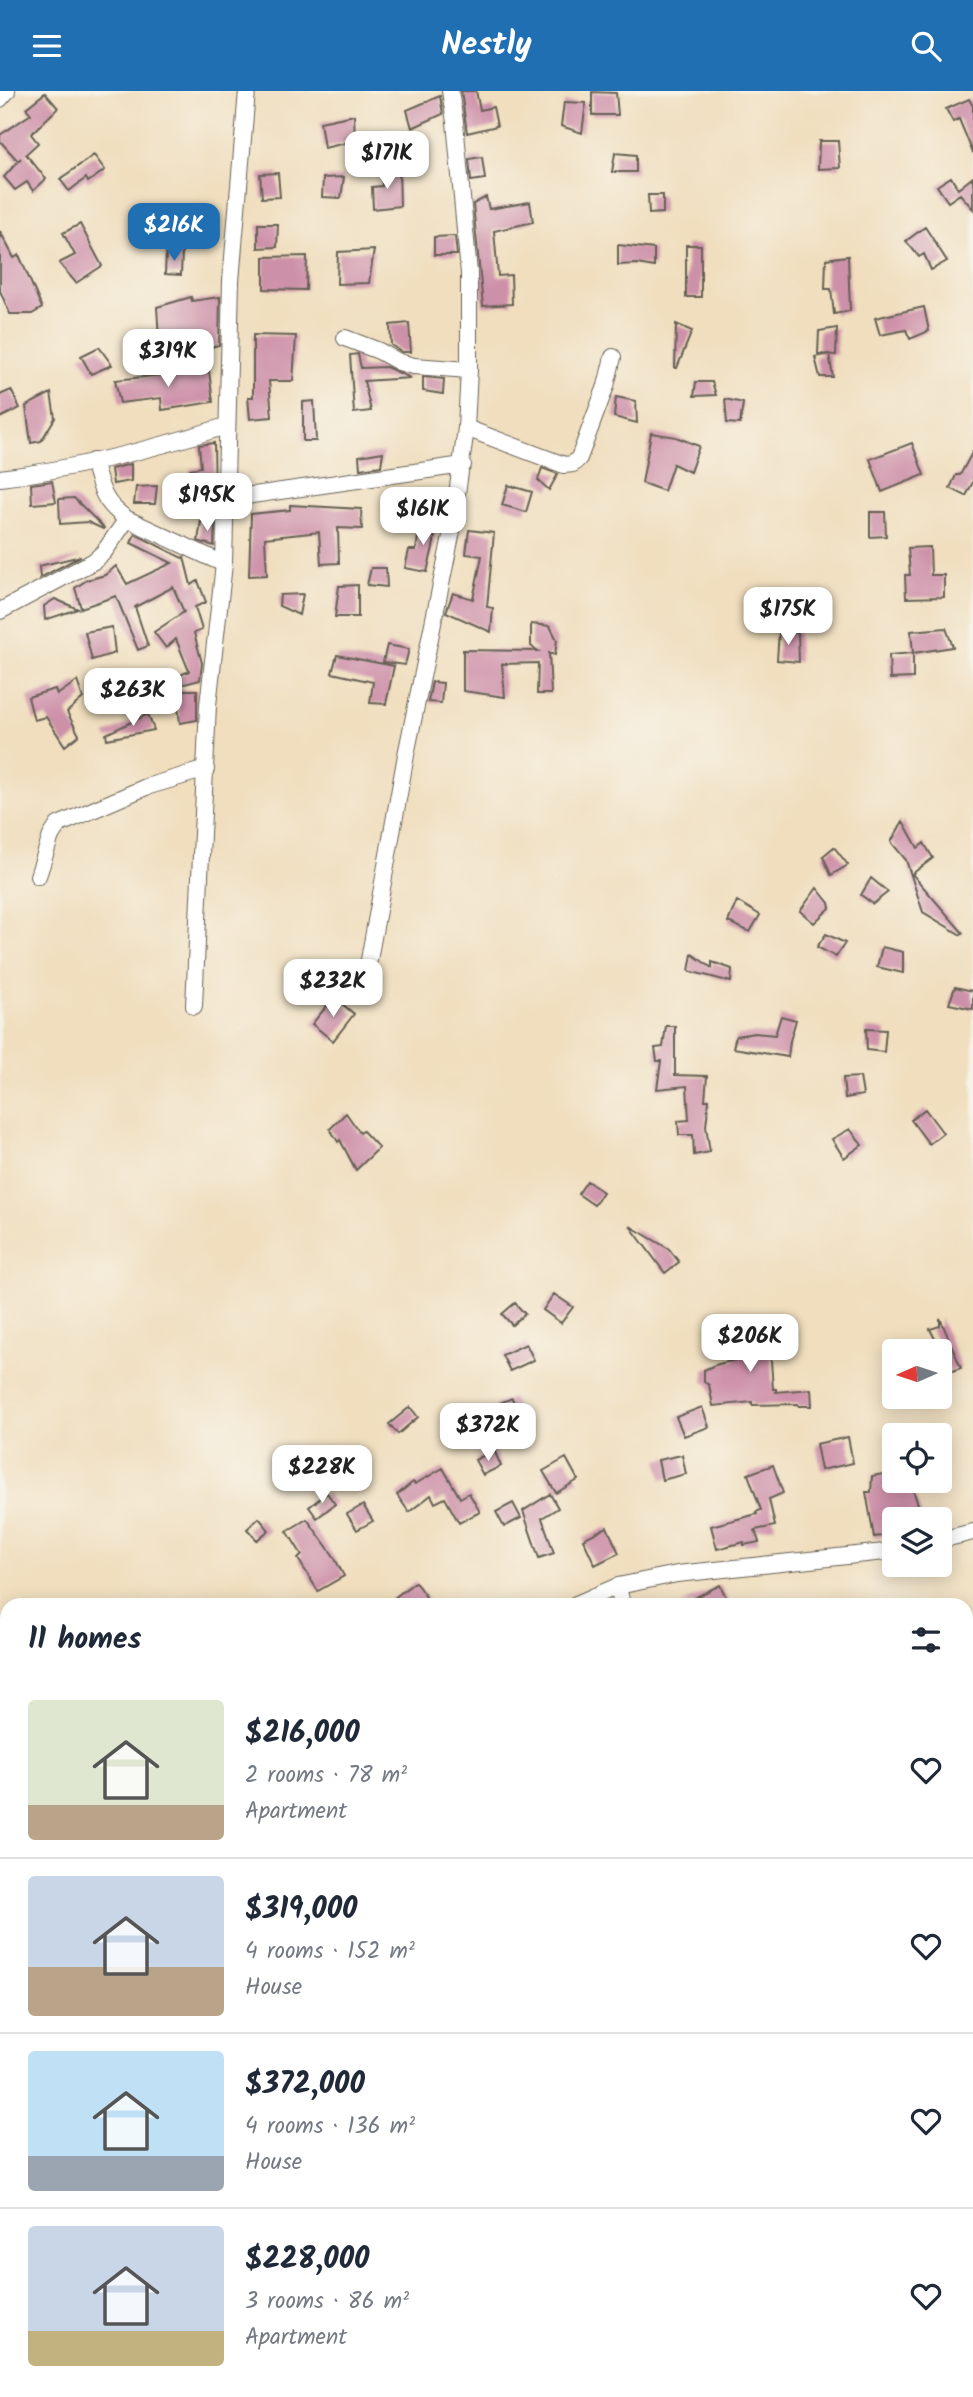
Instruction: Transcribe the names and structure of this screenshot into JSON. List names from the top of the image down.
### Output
{
  "north": "left",
  "page": {
    "header": "Nestly",
    "price": [
      "$171K",
      "$216K",
      "$319K",
      "$195K",
      "$161K",
      "$175K",
      "$263K",
      "$232K",
      "$206K",
      "$372K",
      "$228K"
    ],
    "heading": "11 homes",
    "list": [
      {
        "name": "$216,000",
        "note": "2 rooms · 78 m² · Apartment"
      },
      {
        "name": "$319,000",
        "note": "4 rooms · 152 m² · House"
      },
      {
        "name": "$372,000",
        "note": "4 rooms · 136 m² · House"
      },
      {
        "name": "$228,000",
        "note": "3 rooms · 86 m² · Apartment"
      }
    ]
  }
}
